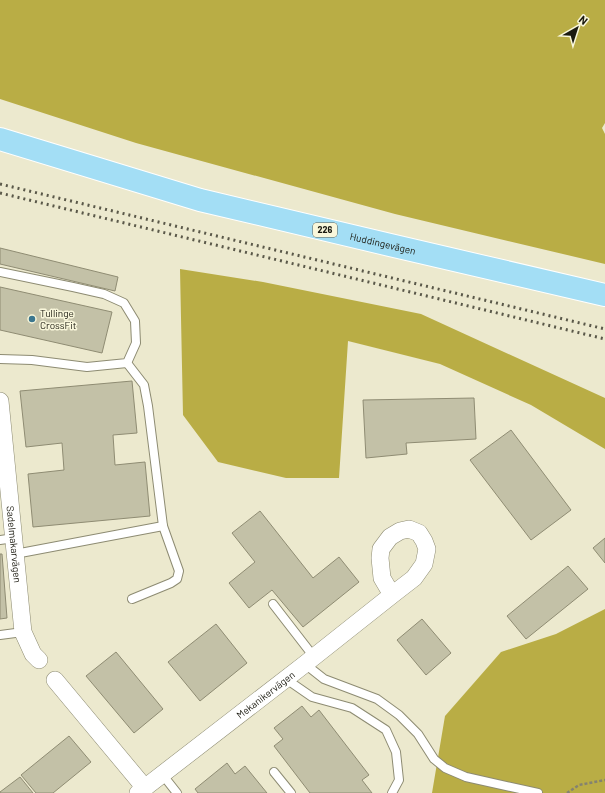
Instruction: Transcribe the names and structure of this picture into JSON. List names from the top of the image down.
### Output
{
  "streets": {
    "main road": ["226", "Huddingevägen"],
    "street": ["Sadelmakarvägen", "Mekanikervägen"]
  },
  "places": ["Tullinge CrossFit"],
  "north": "top right"
}
